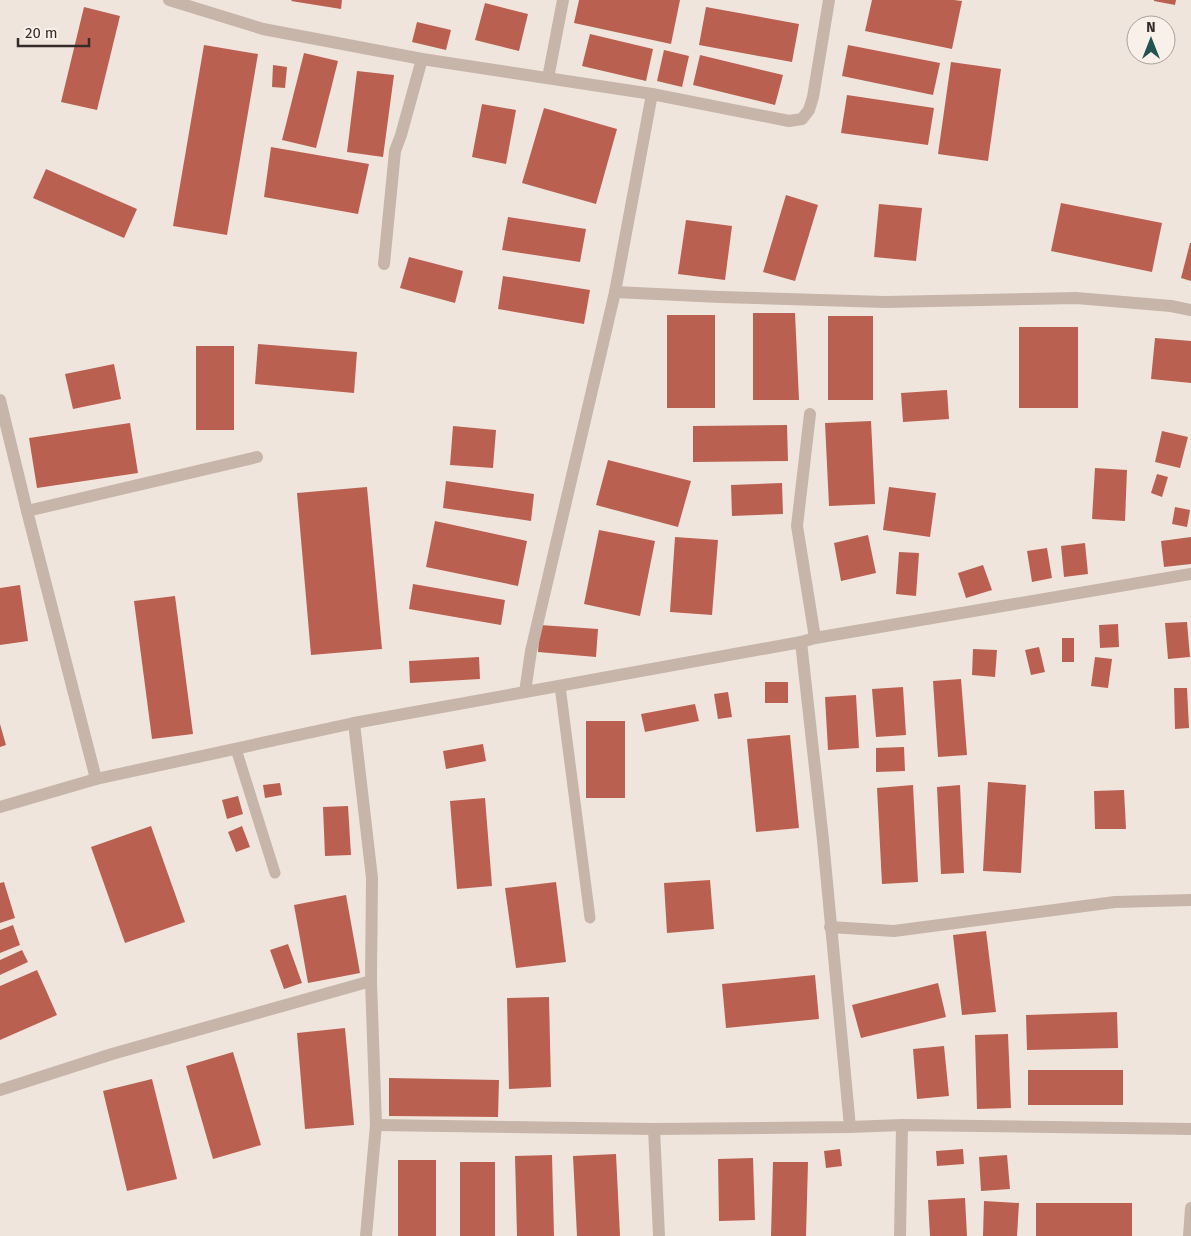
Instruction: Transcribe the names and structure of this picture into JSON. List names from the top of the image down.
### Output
{
  "scale_bar": "20 m",
  "north": "top"
}
